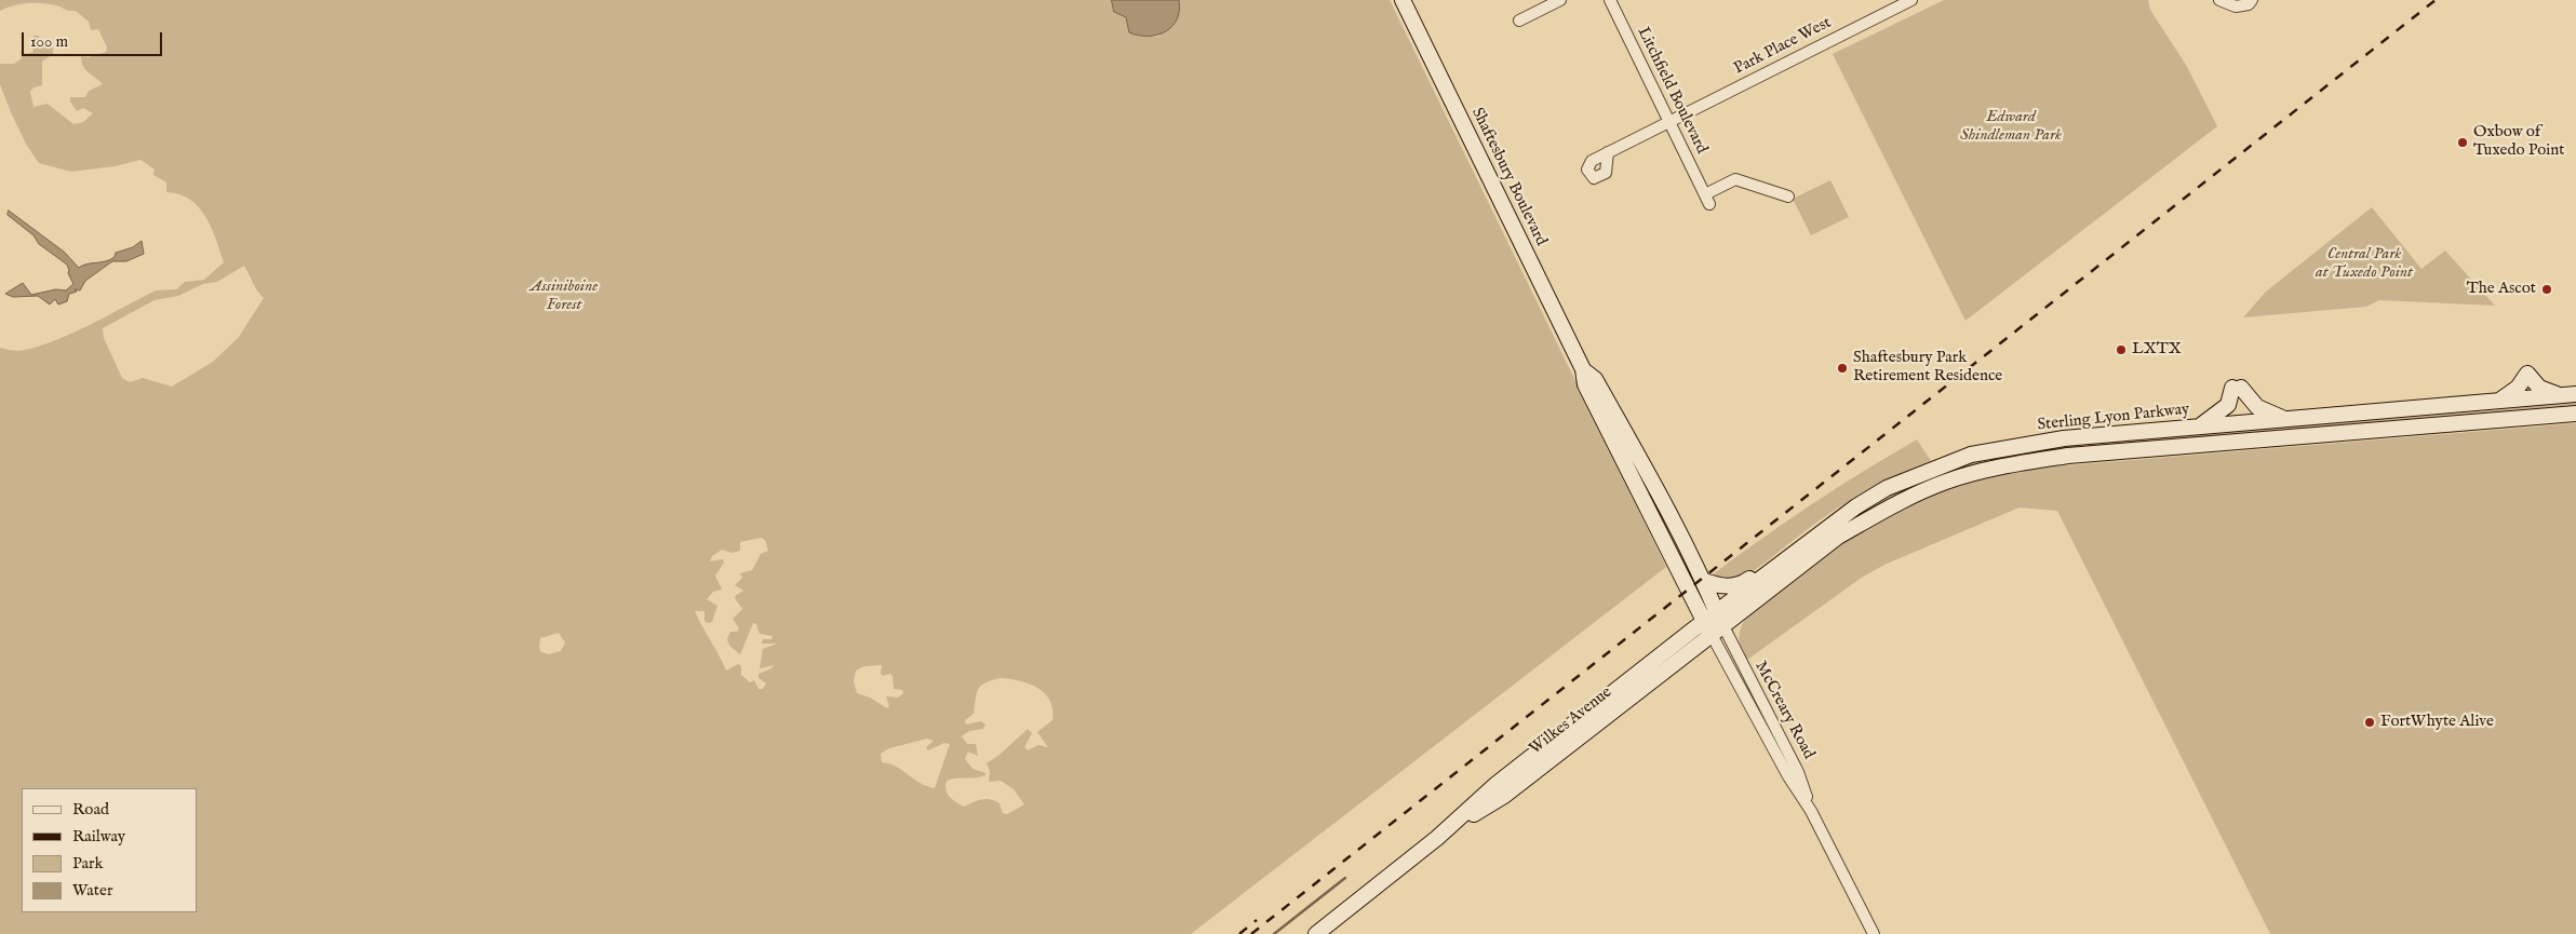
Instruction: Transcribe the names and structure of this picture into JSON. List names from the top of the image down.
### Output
{
  "streets": {
    "main road": ["Shaftesbury Boulevard", "Sterling Lyon Parkway", "Wilkes Avenue"],
    "street": ["Park Place West", "Litchfield Boulevard", "McCreary Road"]
  },
  "crossings": [
    ["Park Place West", "Litchfield Boulevard"],
    ["Shaftesbury Boulevard", "Sterling Lyon Parkway"],
    ["Shaftesbury Boulevard", "McCreary Road"],
    ["Shaftesbury Boulevard", "Wilkes Avenue"],
    ["Sterling Lyon Parkway", "McCreary Road"],
    ["Sterling Lyon Parkway", "Wilkes Avenue"],
    ["McCreary Road", "Wilkes Avenue"]
  ],
  "parks": ["Edward Shindleman Park", "Central Park at Tuxedo Point", "Assiniboine Forest"],
  "places": [
    "Oxbow of Tuxedo Point",
    "The Ascot",
    "LXTX",
    "Shaftesbury Park Retirement Residence",
    "FortWhyte Alive"
  ],
  "legend": [
    "Road",
    "Railway",
    "Park",
    "Water"
  ],
  "scale_bar": "100 m"
}
